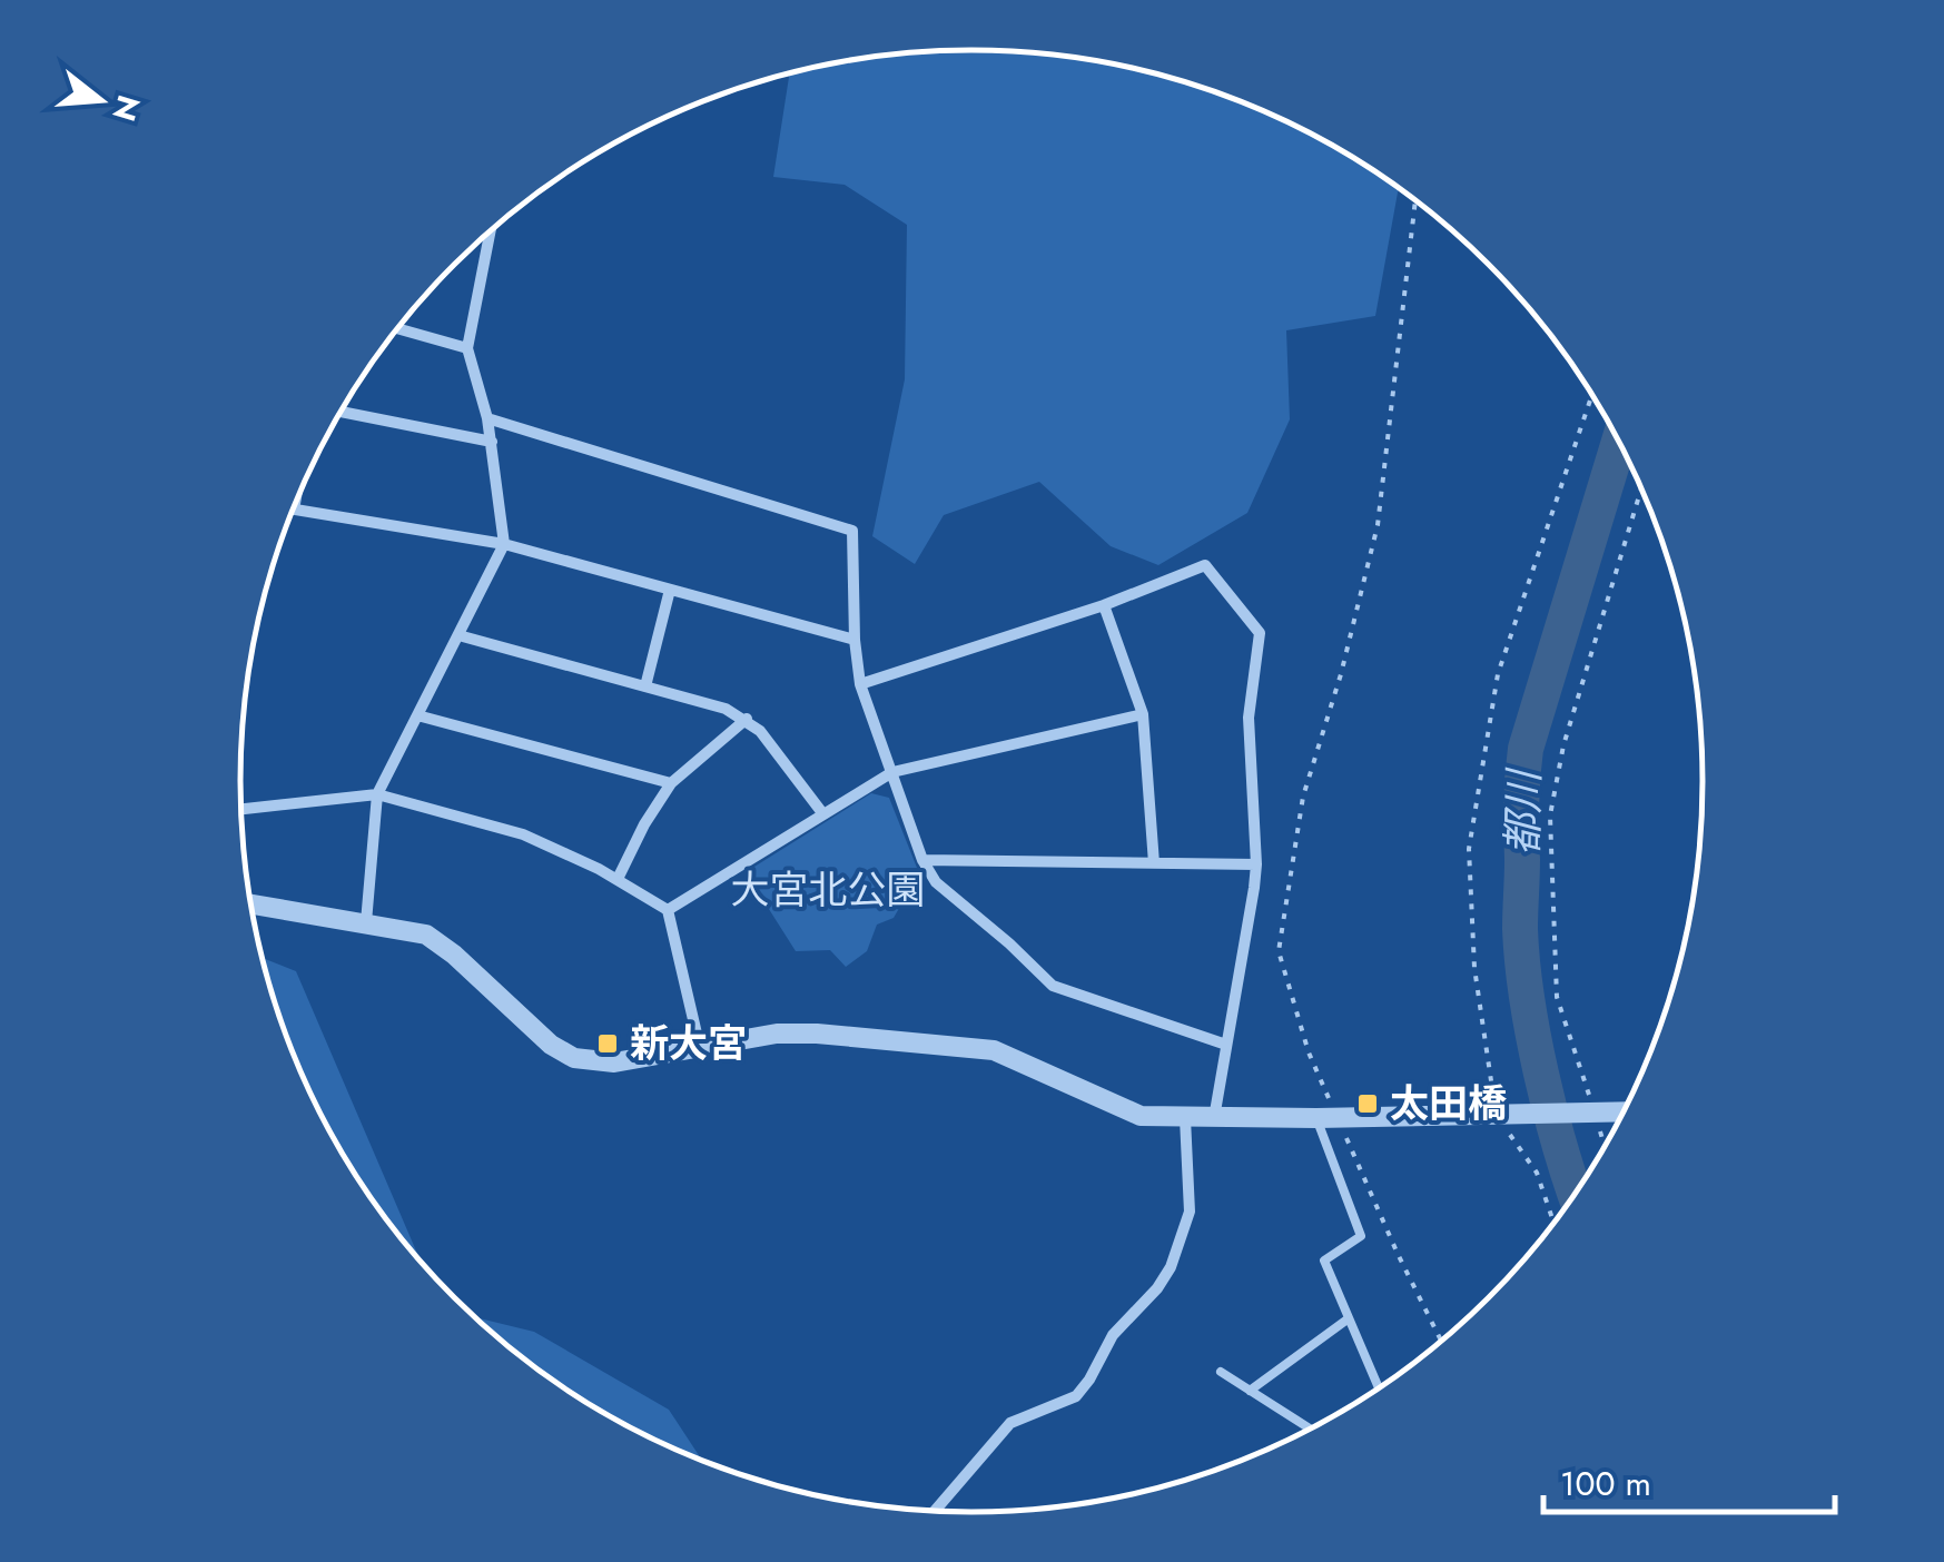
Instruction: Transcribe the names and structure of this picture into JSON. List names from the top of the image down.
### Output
{
  "water": ["都川"],
  "parks": ["大宮北公園"],
  "places": {
    "transit": ["新大宮", "太田橋"]
  },
  "scale_bar": "100 m",
  "north": "right"
}
